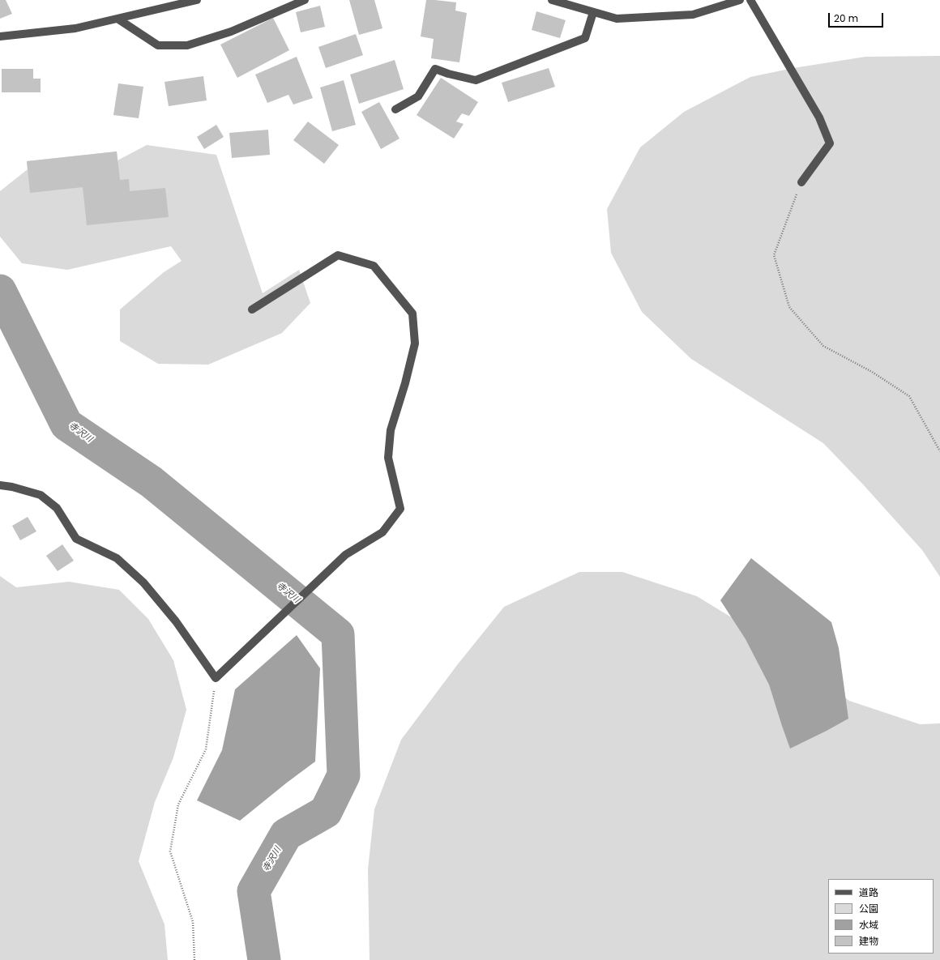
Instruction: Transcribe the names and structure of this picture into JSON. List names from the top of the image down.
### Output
{
  "water": ["寺沢川"],
  "legend": [
    "道路",
    "公園",
    "水域",
    "建物"
  ],
  "scale_bar": "20 m"
}
